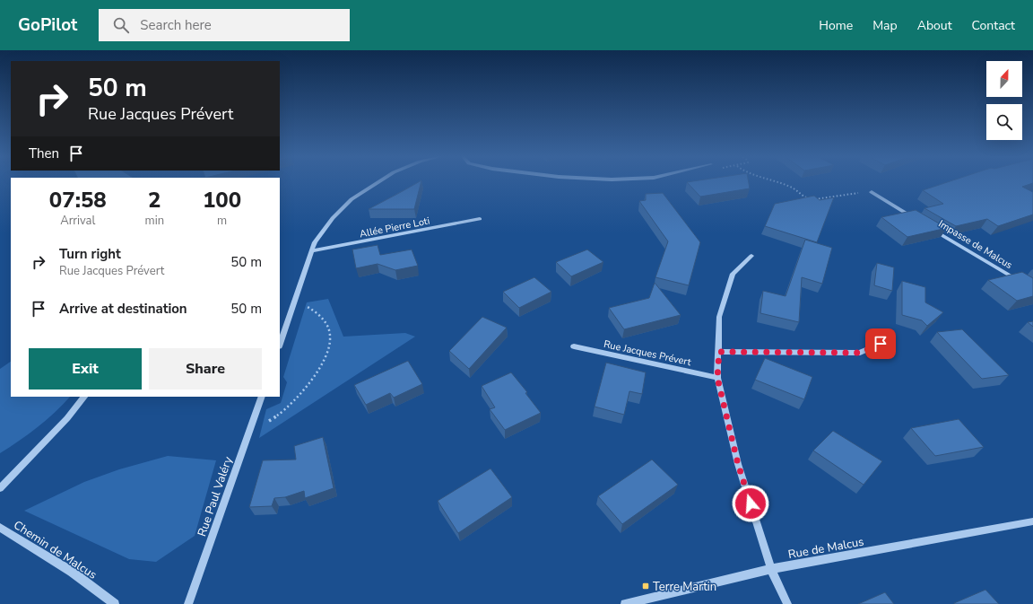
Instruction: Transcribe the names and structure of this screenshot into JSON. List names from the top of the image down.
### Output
{
  "streets": {
    "street": [
      "Allée Pierre Loti",
      "Impasse de Malcus",
      "Rue Jacques Prévert",
      "Rue Paul Valéry",
      "Rue de Malcus",
      "Chemin de Malcus"
    ]
  },
  "places": {
    "transit": ["Terre Martin"]
  },
  "north": "top",
  "page": {
    "header": "GoPilot",
    "search": "Search here",
    "nav": [
      "Home",
      "Map",
      "About",
      "Contact"
    ],
    "turn": ["50 m", "Rue Jacques Prévert"],
    "then": "Then",
    "eta": [
      "07:58",
      "Arrival",
      "2",
      "min",
      "100",
      "m"
    ],
    "list": [
      {
        "name": "Turn right",
        "note": "Rue Jacques Prévert",
        "value": "50 m"
      },
      {
        "name": "Arrive at destination",
        "value": "50 m"
      }
    ],
    "buttons": ["Exit", "Share"]
  }
}
